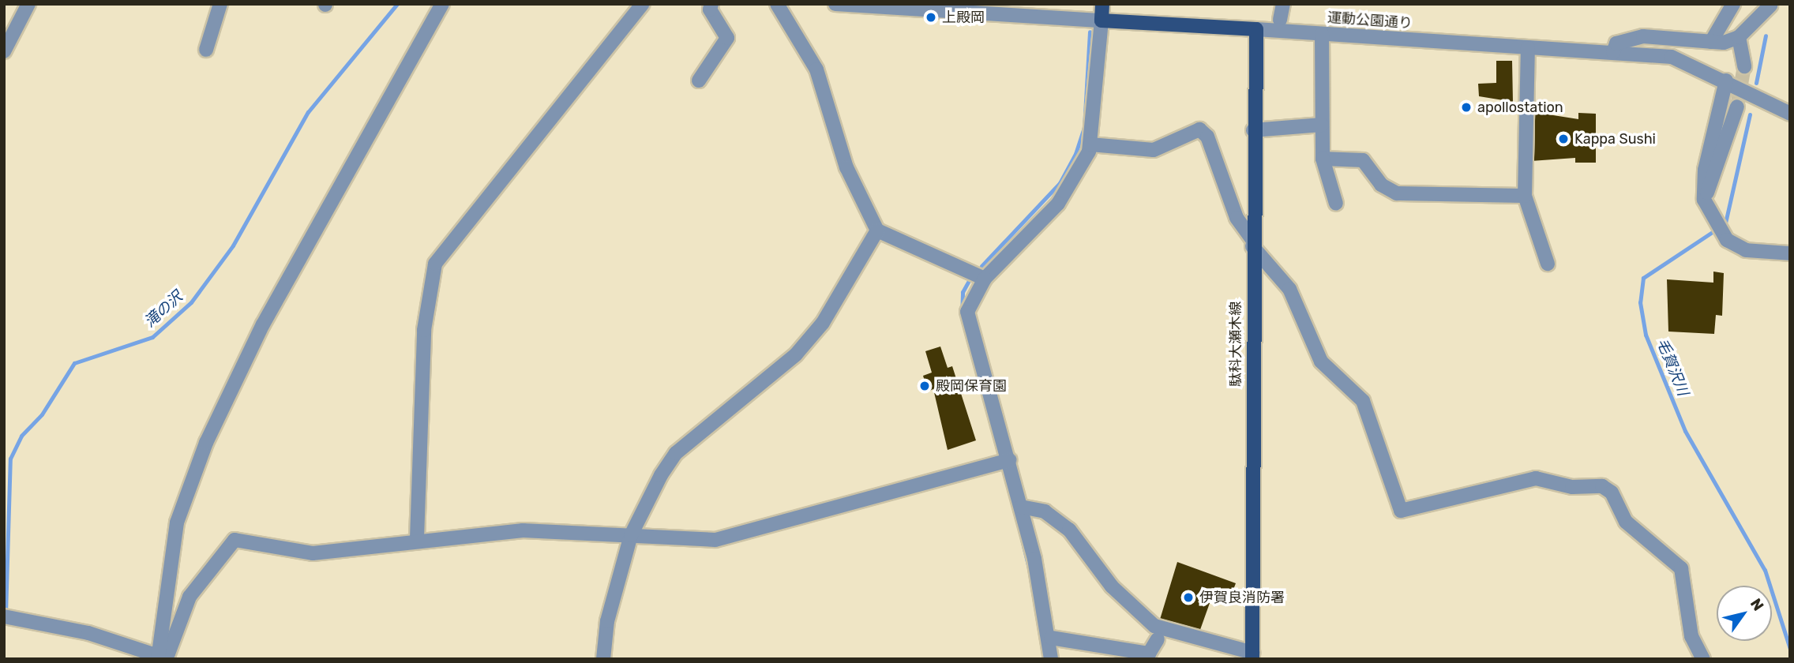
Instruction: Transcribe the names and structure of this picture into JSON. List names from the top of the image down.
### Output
{
  "streets": {
    "main road": ["運動公園通り", "駄科大瀬木線"]
  },
  "crossings": [
    ["運動公園通り", "駄科大瀬木線"]
  ],
  "water": ["滝の沢", "毛賀沢川"],
  "places": [
    "上殿岡",
    "apollostation",
    "Kappa Sushi",
    "殿岡保育園",
    "伊賀良消防署"
  ],
  "north": "top right"
}
